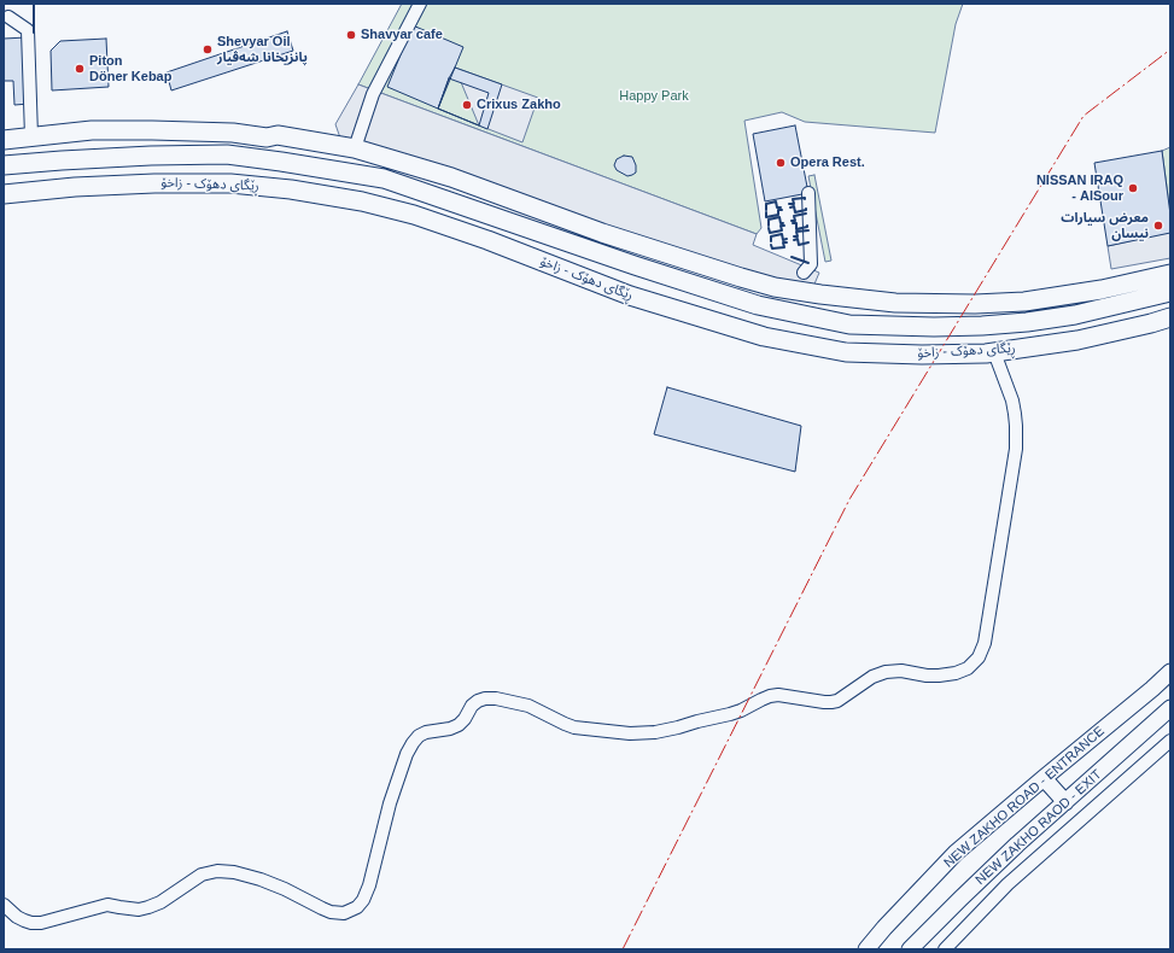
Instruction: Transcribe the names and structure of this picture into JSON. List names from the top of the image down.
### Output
{
  "streets": {
    "highway": ["ڕێگای دهۆک - زاخۆ"],
    "main road": ["NEW ZAKHO ROAD - ENTRANCE", "NEW ZAKHO RAOD - EXIT"]
  },
  "parks": ["Happy Park"],
  "places": [
    "Shavyar cafe",
    "Shevyar Oil پانزيخانا شەڤيار",
    "Piton Döner Kebap",
    "Crixus Zakho",
    "Opera Rest.",
    "NISSAN IRAQ - AlSour",
    "معرض سيارات نيسان"
  ]
}
